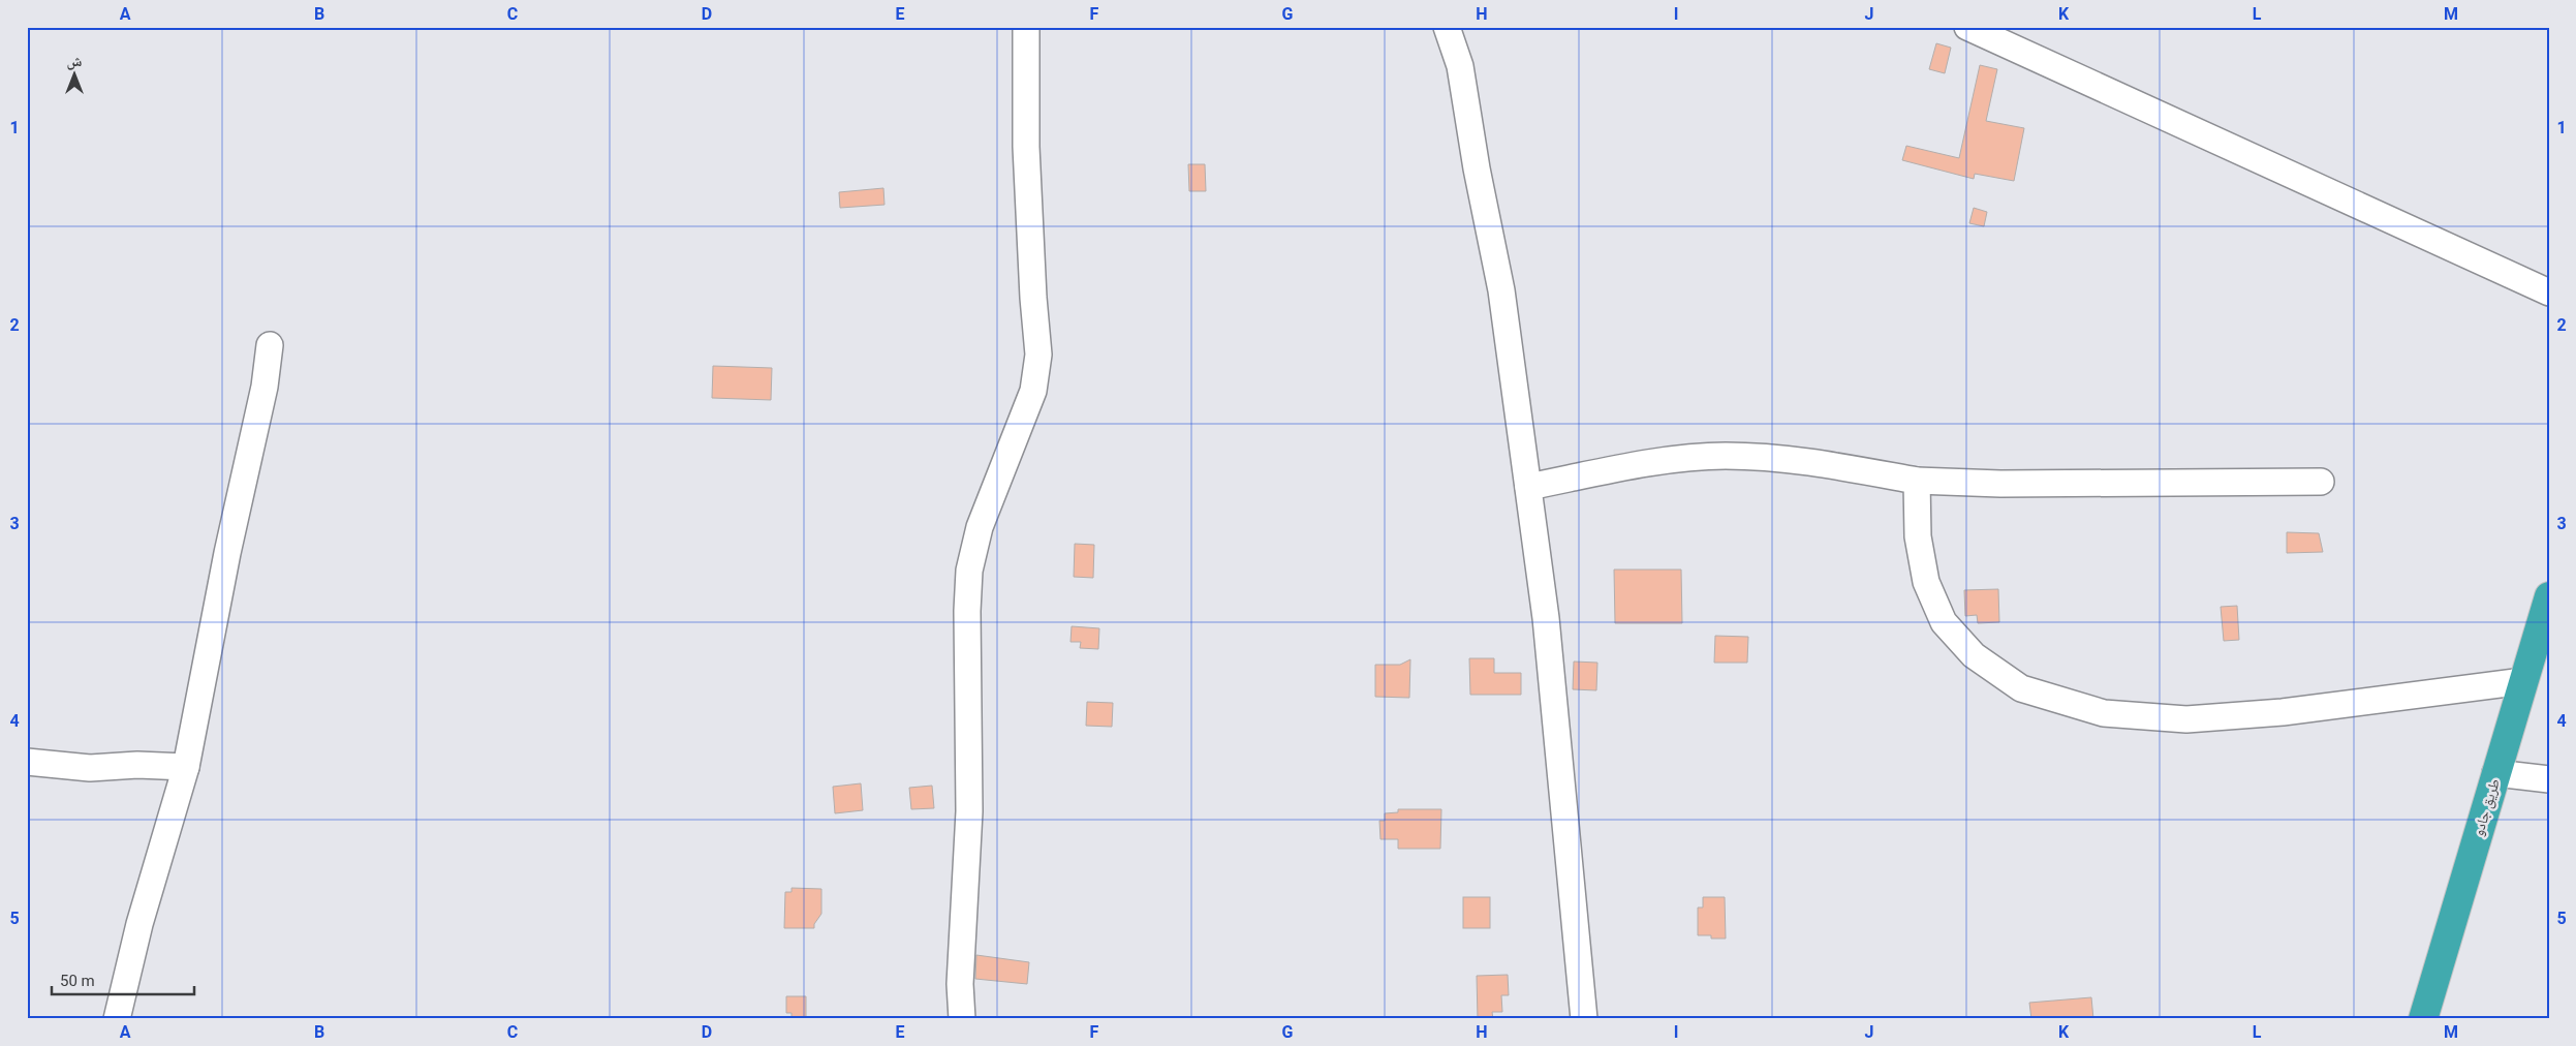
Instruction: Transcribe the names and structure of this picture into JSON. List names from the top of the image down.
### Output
{
  "streets": {
    "highway": ["طريق جادو"]
  },
  "scale_bar": "50 m",
  "north": "top",
  "grid": {
    "columns": [
      "A",
      "B",
      "C",
      "D",
      "E",
      "F",
      "G",
      "H",
      "I",
      "J",
      "K",
      "L",
      "M"
    ],
    "rows": [
      "1",
      "2",
      "3",
      "4",
      "5"
    ]
  }
}
